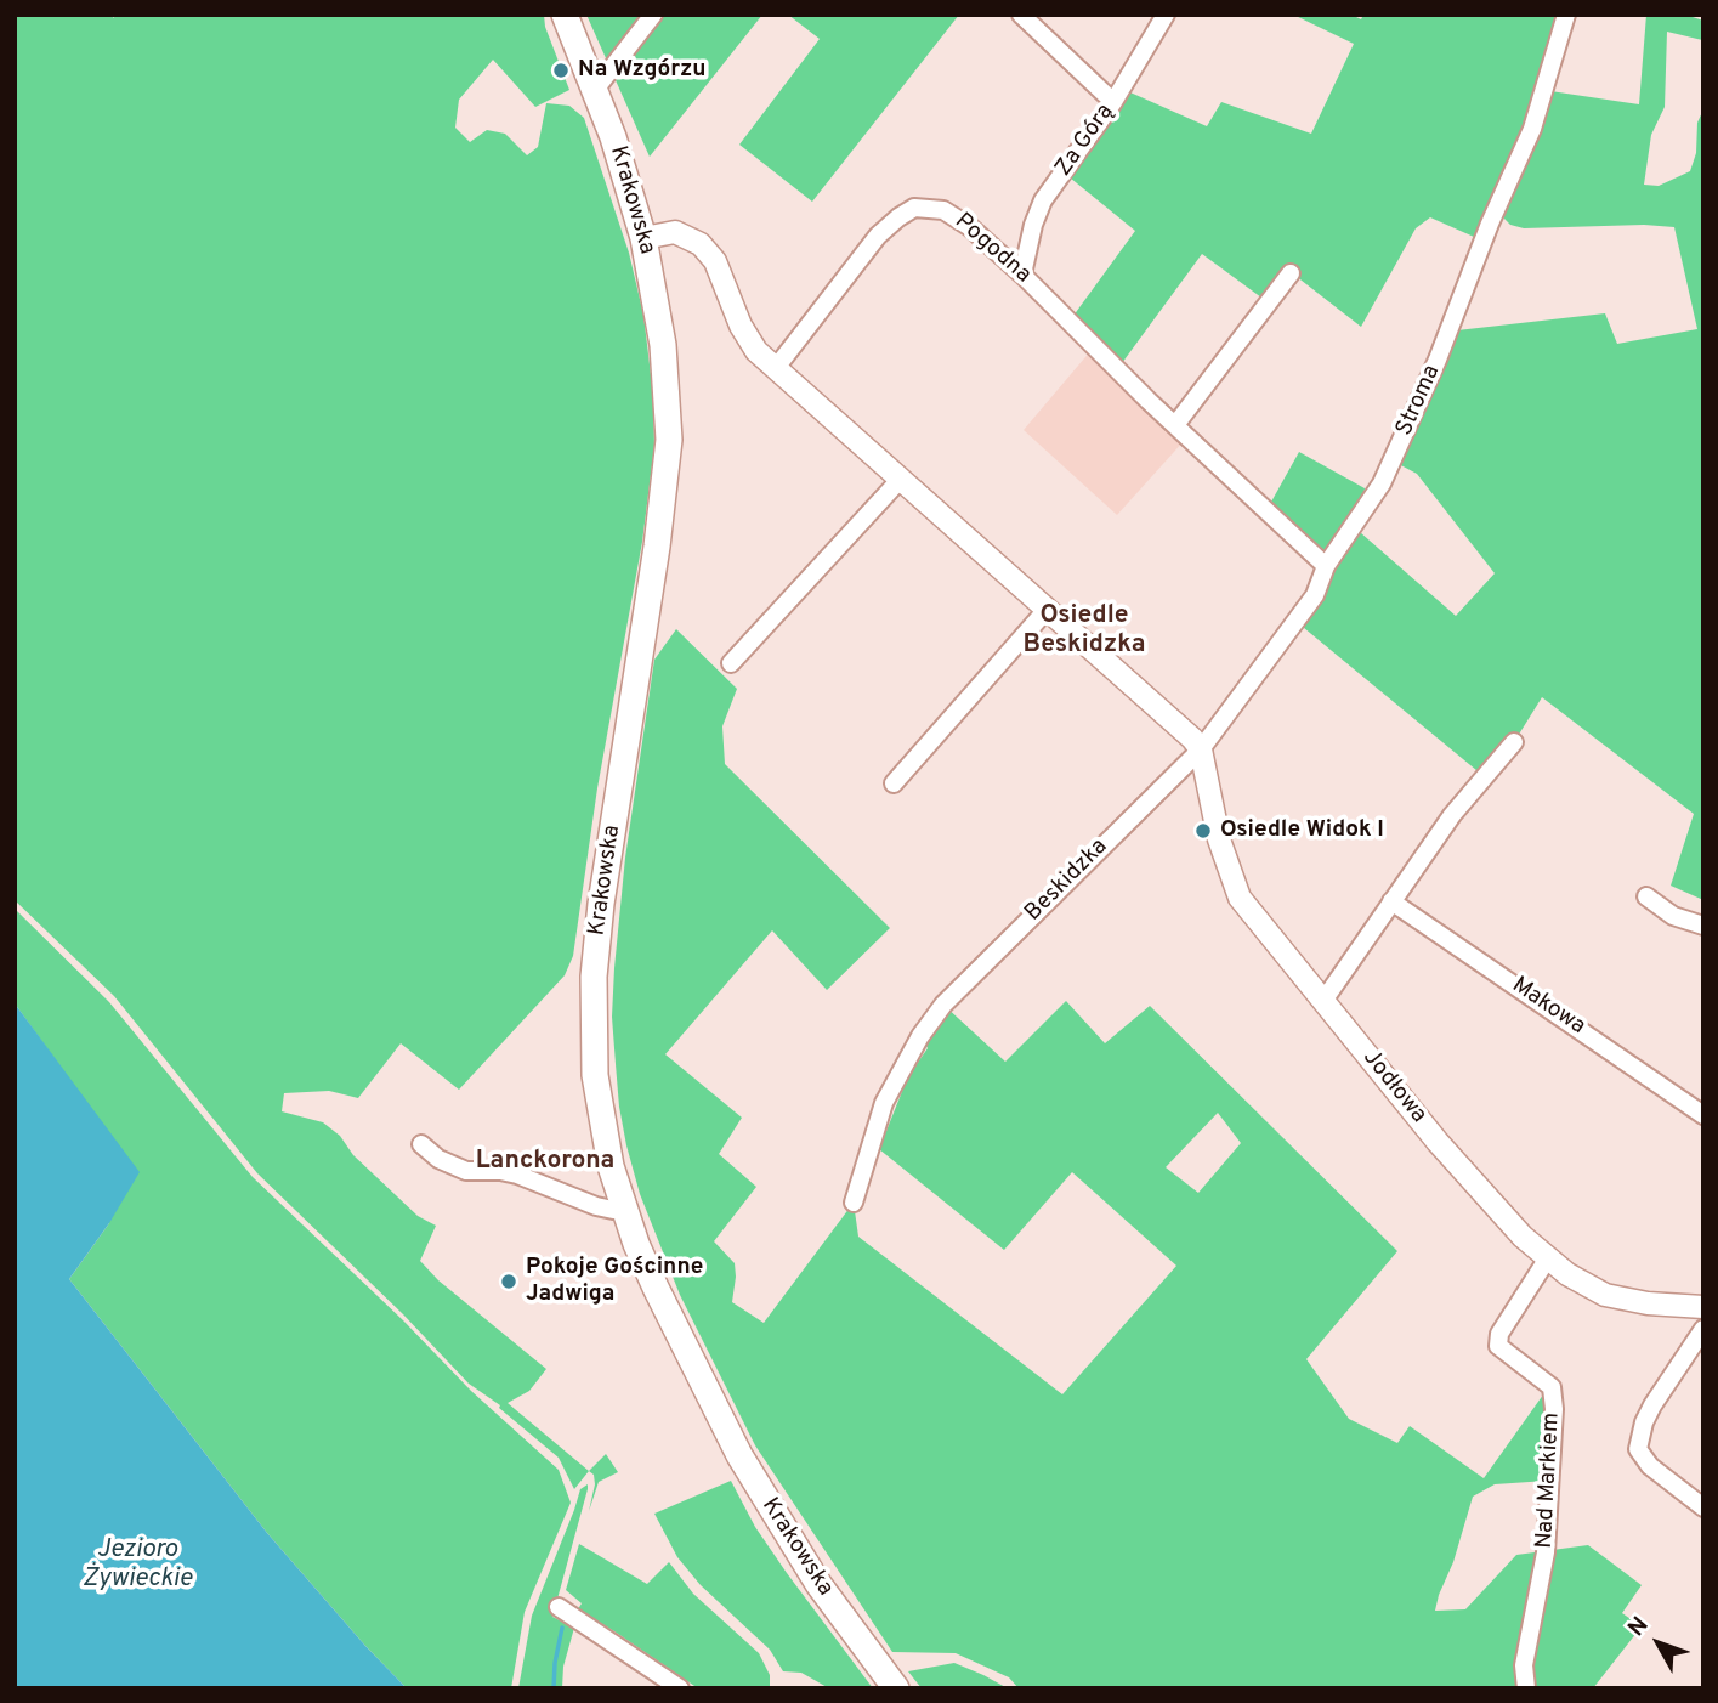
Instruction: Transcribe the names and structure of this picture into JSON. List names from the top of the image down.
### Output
{
  "streets": {
    "main road": ["Krakowska"],
    "street": [
      "Za Górą",
      "Pogodna",
      "Stroma",
      "Beskidzka",
      "Makowa",
      "Jodłowa",
      "Nad Markiem"
    ]
  },
  "crossings": [
    ["Za Górą", "Pogodna"],
    ["Pogodna", "Stroma"],
    ["Stroma", "Beskidzka"],
    ["Stroma", "Jodłowa"],
    ["Beskidzka", "Jodłowa"],
    ["Jodłowa", "Nad Markiem"]
  ],
  "districts": ["Osiedle Beskidzka", "Lanckorona"],
  "water": ["Jezioro Żywieckie"],
  "places": ["Na Wzgórzu", "Osiedle Widok I", "Pokoje Gościnne Jadwiga"],
  "north": "top left"
}
